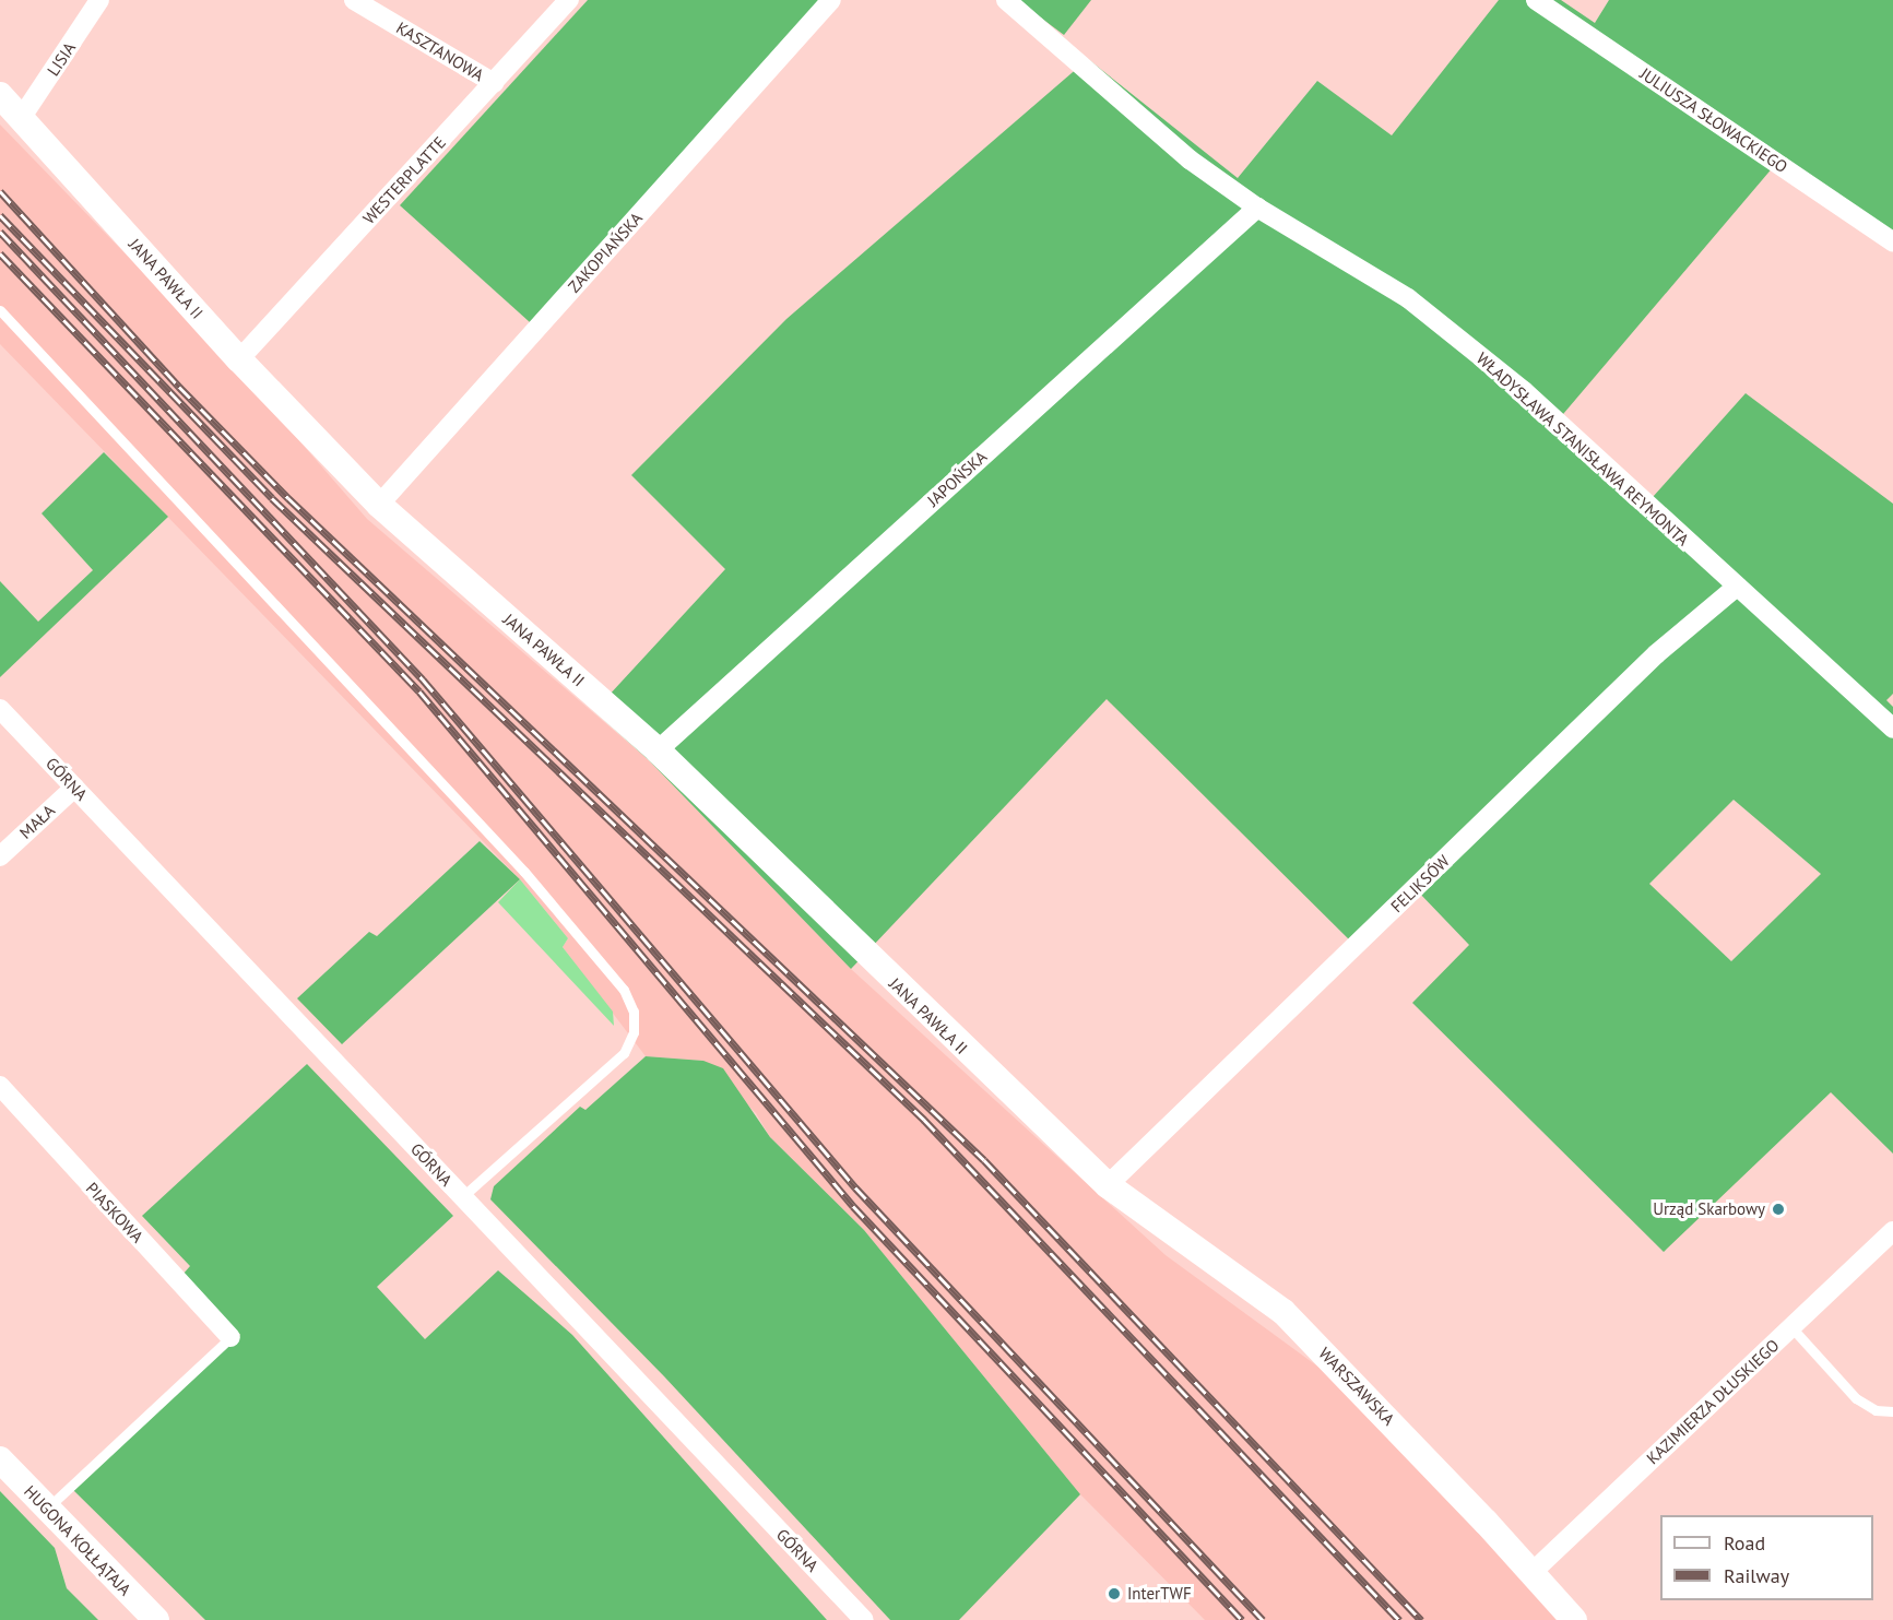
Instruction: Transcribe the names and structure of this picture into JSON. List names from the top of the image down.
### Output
{
  "streets": {
    "main road": ["JANA PAWŁA II", "WARSZAWSKA", "HUGONA KOŁŁĄTAJA"],
    "street": [
      "KASZTANOWA",
      "LISIA",
      "JULIUSZA SŁOWACKIEGO",
      "WESTERPLATTE",
      "ZAKOPIAŃSKA",
      "WŁADYSŁAWA STANISŁAWA REYMONTA",
      "JAPOŃSKA",
      "GÓRNA",
      "MAŁA",
      "FELIKSÓW",
      "PIASKOWA",
      "KAZIMIERZA DŁUSKIEGO"
    ]
  },
  "crossings": [
    ["KASZTANOWA", "WESTERPLATTE"],
    ["LISIA", "JANA PAWŁA II"],
    ["WESTERPLATTE", "JANA PAWŁA II"],
    ["ZAKOPIAŃSKA", "JANA PAWŁA II"],
    ["JANA PAWŁA II", "JAPOŃSKA"],
    ["JANA PAWŁA II", "FELIKSÓW"],
    ["JANA PAWŁA II", "WARSZAWSKA"],
    ["WŁADYSŁAWA STANISŁAWA REYMONTA", "JAPOŃSKA"],
    ["WŁADYSŁAWA STANISŁAWA REYMONTA", "FELIKSÓW"],
    ["GÓRNA", "MAŁA"],
    ["FELIKSÓW", "WARSZAWSKA"],
    ["WARSZAWSKA", "KAZIMIERZA DŁUSKIEGO"]
  ],
  "places": ["Urząd Skarbowy", "InterTWF"],
  "legend": ["Road", "Railway"]
}
